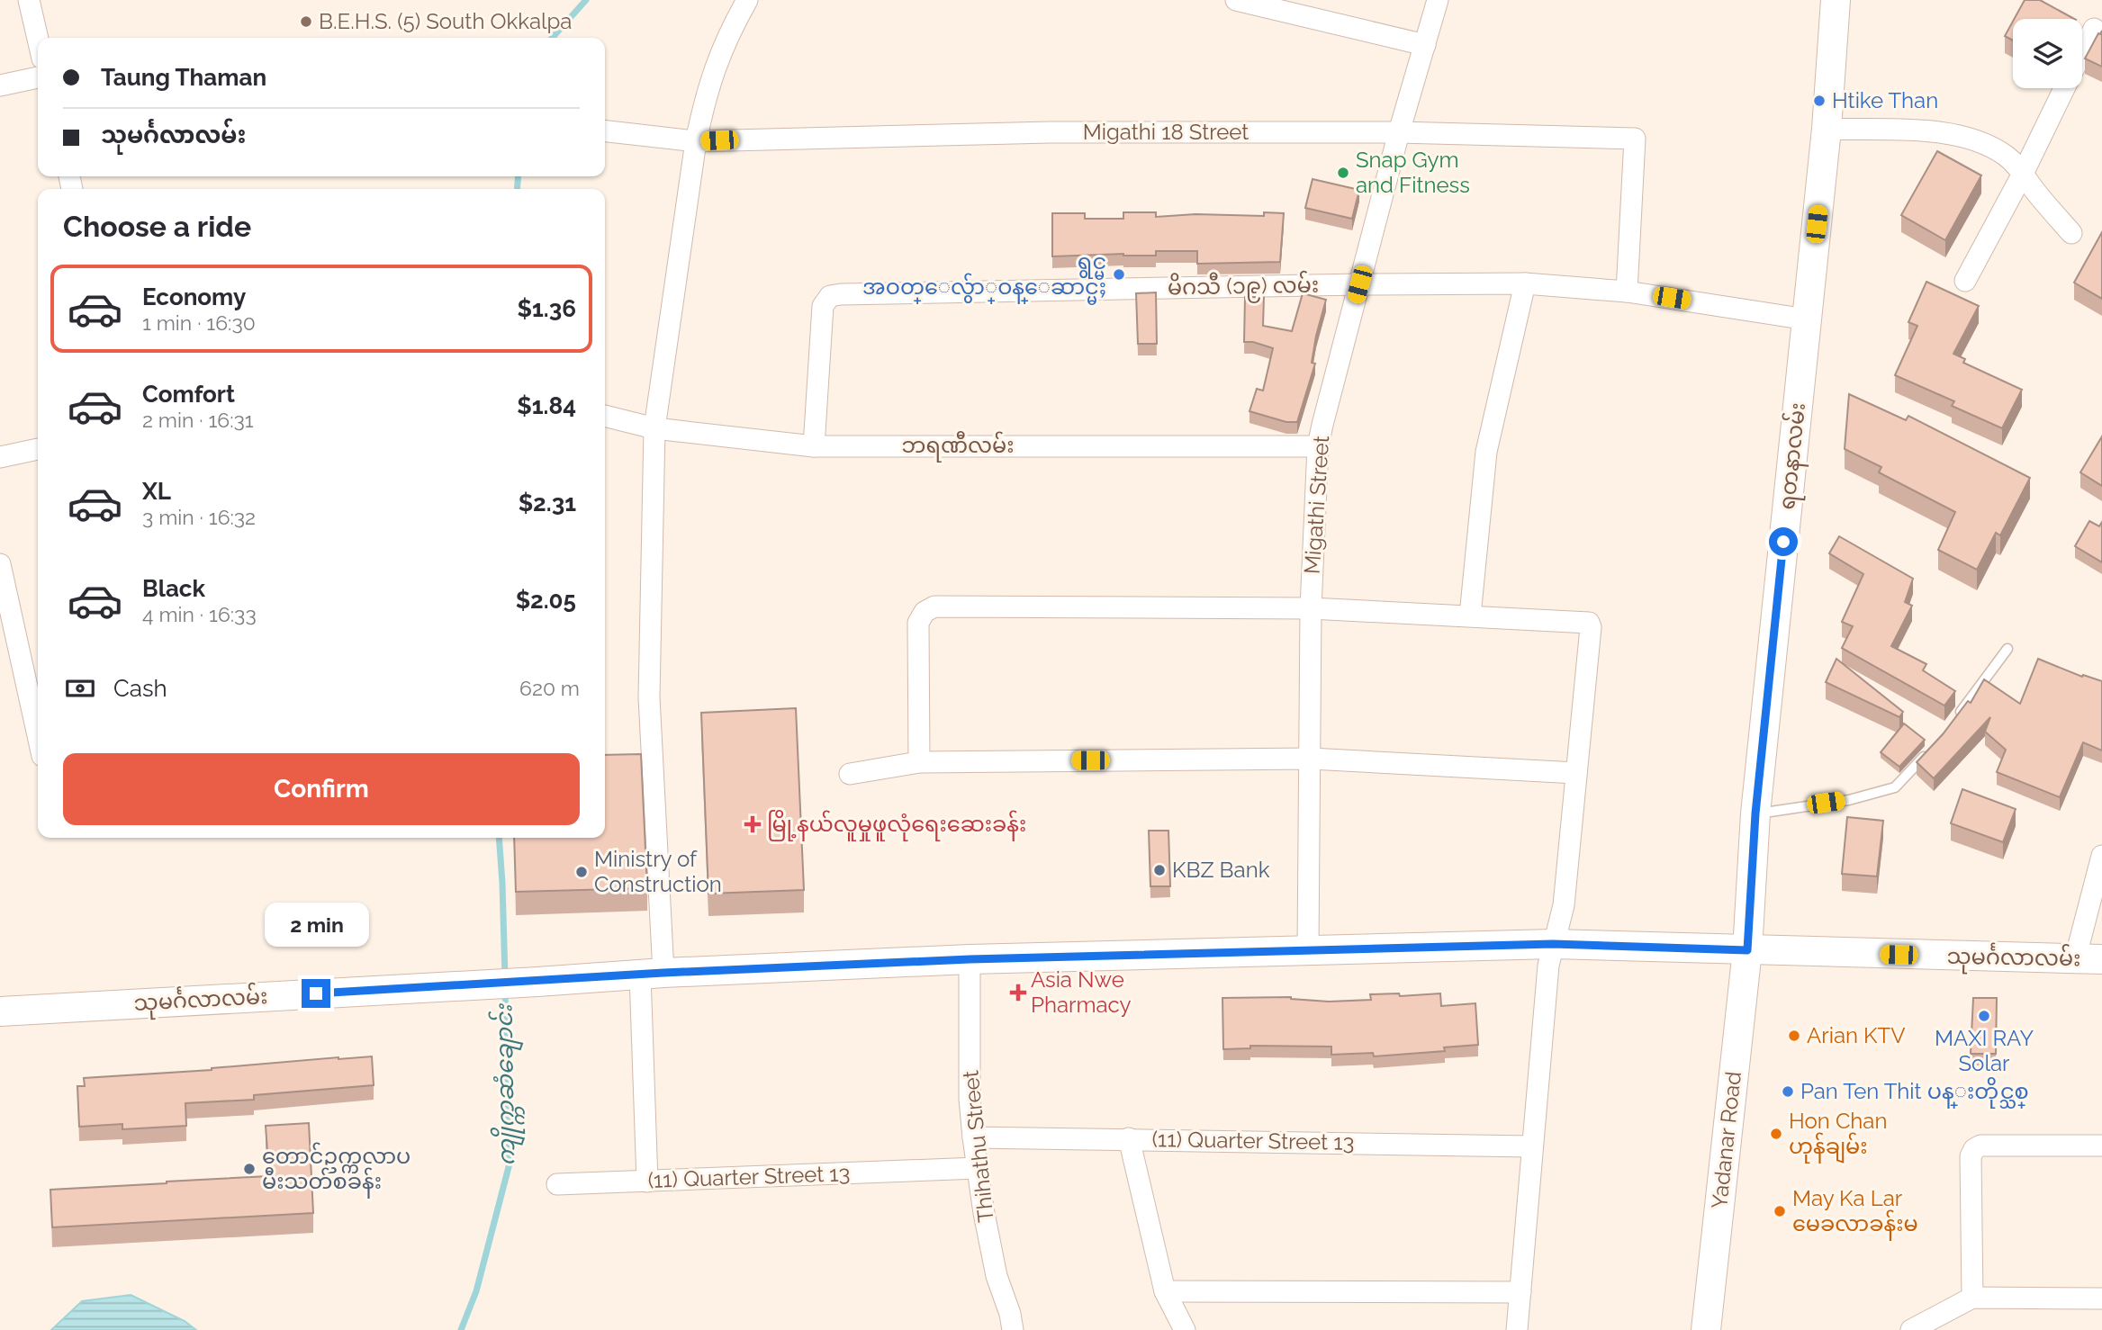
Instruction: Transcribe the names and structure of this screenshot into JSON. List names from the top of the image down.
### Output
{
  "streets": {
    "main road": ["ရတနာလမ်း", "သုမင်္ဂလာလမ်း", "Yadanar Road"],
    "street": [
      "Migathi 18 Street",
      "မိဂသီ (၁၉) လမ်း",
      "ဘရဏီလမ်း",
      "Migathi Street",
      "(11) Quarter Street 13",
      "Thihathu Street"
    ]
  },
  "crossings": [
    ["Migathi 18 Street", "မိဂသီ (၁၉) လမ်း"],
    ["Migathi 18 Street", "Migathi Street"],
    ["မိဂသီ (၁၉) လမ်း", "ဘရဏီလမ်း"],
    ["မိဂသီ (၁၉) လမ်း", "ရတနာလမ်း"],
    ["မိဂသီ (၁၉) လမ်း", "Migathi Street"],
    ["ဘရဏီလမ်း", "Migathi Street"],
    ["ရတနာလမ်း", "သုမင်္ဂလာလမ်း"],
    ["ရတနာလမ်း", "Yadanar Road"],
    ["Migathi Street", "သုမင်္ဂလာလမ်း"],
    ["သုမင်္ဂလာလမ်း", "Yadanar Road"],
    ["သုမင်္ဂလာလမ်း", "Thihathu Street"],
    ["(11) Quarter Street 13", "Thihathu Street"]
  ],
  "water": ["ကျိုက္ကဆံချောင်း"],
  "places": {
    "other": [
      "B.E.H.S. (5) South Okkalpa",
      "Htike Than",
      "Snap Gym and Fitness",
      "ရွင္မ အဝတ္ေလွ်ာ္ဝန္ေဆာင္မႈ",
      "KBZ Bank",
      "Ministry of Construction",
      "MAXI RAY Solar",
      "Arian KTV",
      "Pan Ten Thit ပန္းတိုင္သစ္",
      "Hon Chan ဟုန်ချမ်း",
      "တောင်ဥက္ကလာပ မီးသတ်စခန်း",
      "May Ka Lar မေခလာခန်းမ"
    ],
    "health": ["မြို့နယ်လူမှုဖူလုံရေးဆေးခန်း", "Asia Nwe Pharmacy"]
  },
  "page": {
    "banner": ["Taung Thaman", "သုမင်္ဂလာလမ်း"],
    "heading": "Choose a ride",
    "list": [
      {
        "name": "Economy",
        "note": "1 min · 16:30",
        "value": "$1.36"
      },
      {
        "name": "Comfort",
        "note": "2 min · 16:31",
        "value": "$1.84"
      },
      {
        "name": "XL",
        "note": "3 min · 16:32",
        "value": "$2.31"
      },
      {
        "name": "Black",
        "note": "4 min · 16:33",
        "value": "$2.05"
      }
    ],
    "pay": ["Cash", "620 m"],
    "buttons": "Confirm",
    "bubble": "2 min"
  }
}
